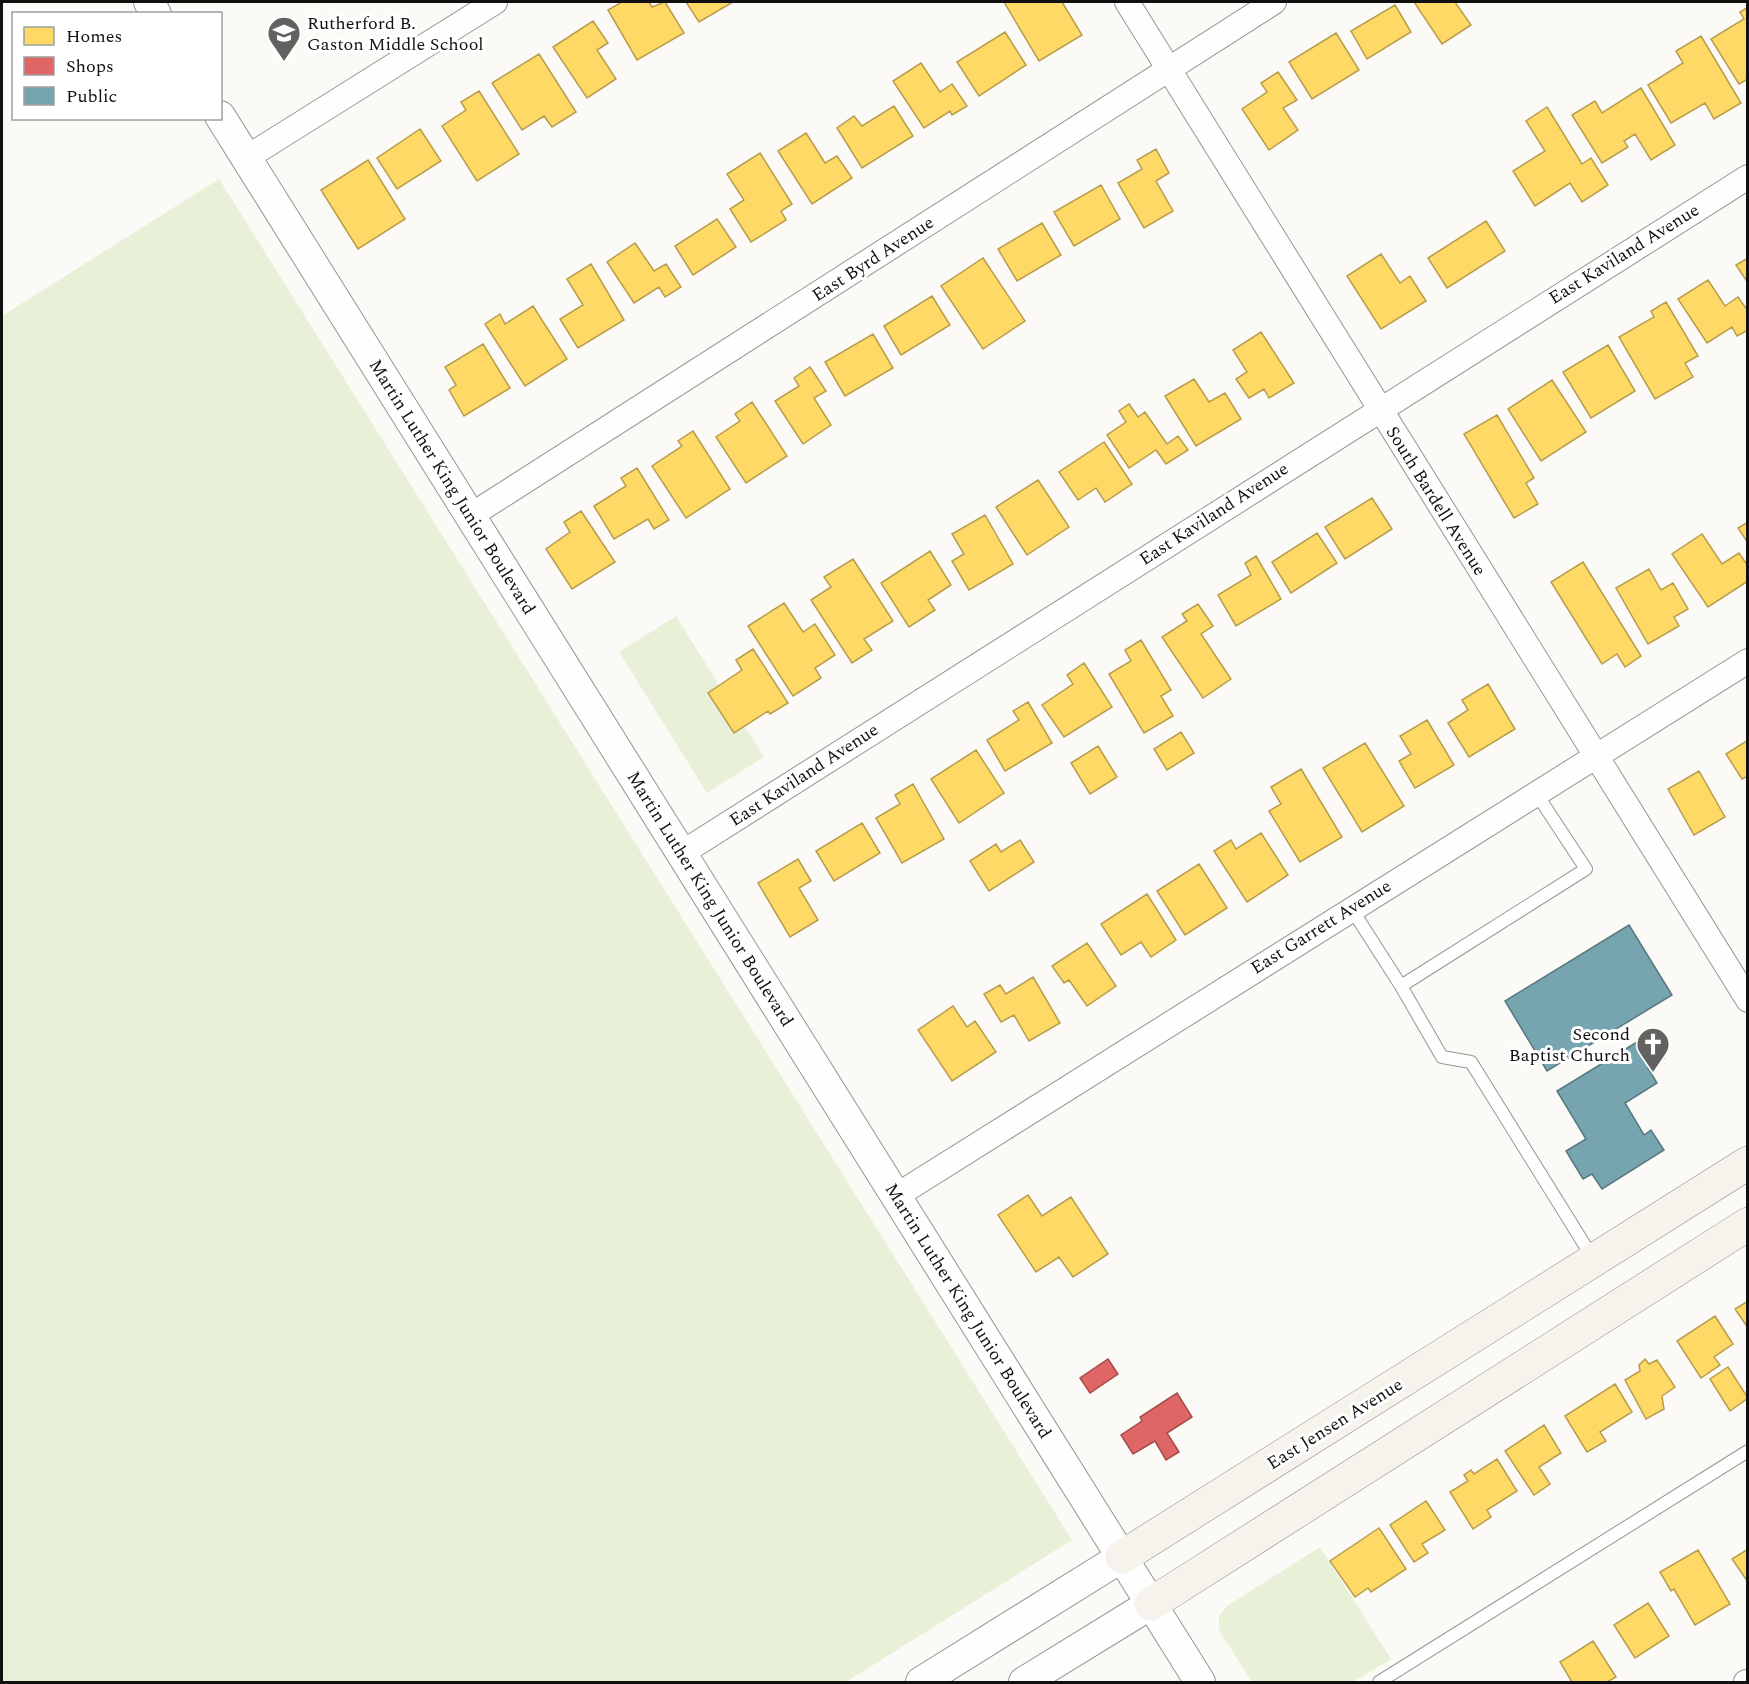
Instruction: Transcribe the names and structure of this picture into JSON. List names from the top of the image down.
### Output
{
  "streets": {
    "main road": ["East Jensen Avenue"],
    "street": [
      "East Kaviland Avenue",
      "East Byrd Avenue",
      "Martin Luther King Junior Boulevard",
      "South Bardell Avenue",
      "East Garrett Avenue"
    ]
  },
  "crossings": [
    ["East Kaviland Avenue", "Martin Luther King Junior Boulevard"],
    ["East Kaviland Avenue", "South Bardell Avenue"],
    ["East Byrd Avenue", "Martin Luther King Junior Boulevard"],
    ["East Byrd Avenue", "South Bardell Avenue"],
    ["Martin Luther King Junior Boulevard", "East Garrett Avenue"],
    ["Martin Luther King Junior Boulevard", "East Jensen Avenue"],
    ["South Bardell Avenue", "East Garrett Avenue"]
  ],
  "places": {
    "school or university": ["Rutherford B. Gaston Middle School"],
    "church": ["Second Baptist Church"]
  },
  "legend": ["Homes", "Shops", "Public"]
}
